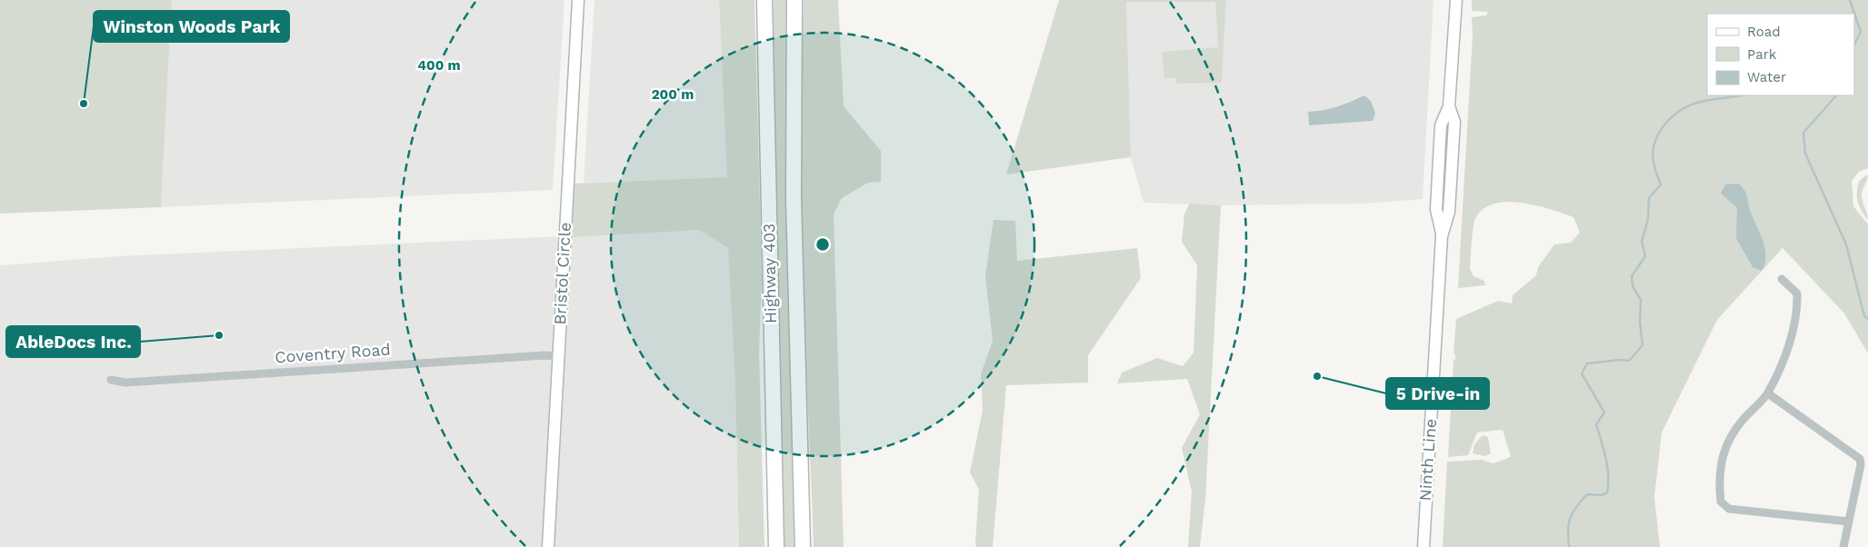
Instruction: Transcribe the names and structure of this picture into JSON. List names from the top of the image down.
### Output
{
  "streets": {
    "highway": ["Highway 403"],
    "main road": ["Bristol Circle", "Ninth Line"],
    "street": ["Coventry Road"]
  },
  "crossings": [
    ["Bristol Circle", "Coventry Road"]
  ],
  "places": ["Winston Woods Park", "AbleDocs Inc.", "5 Drive-in"],
  "legend": ["Road", "Park", "Water"],
  "rings": ["400 m", "200 m"]
}
